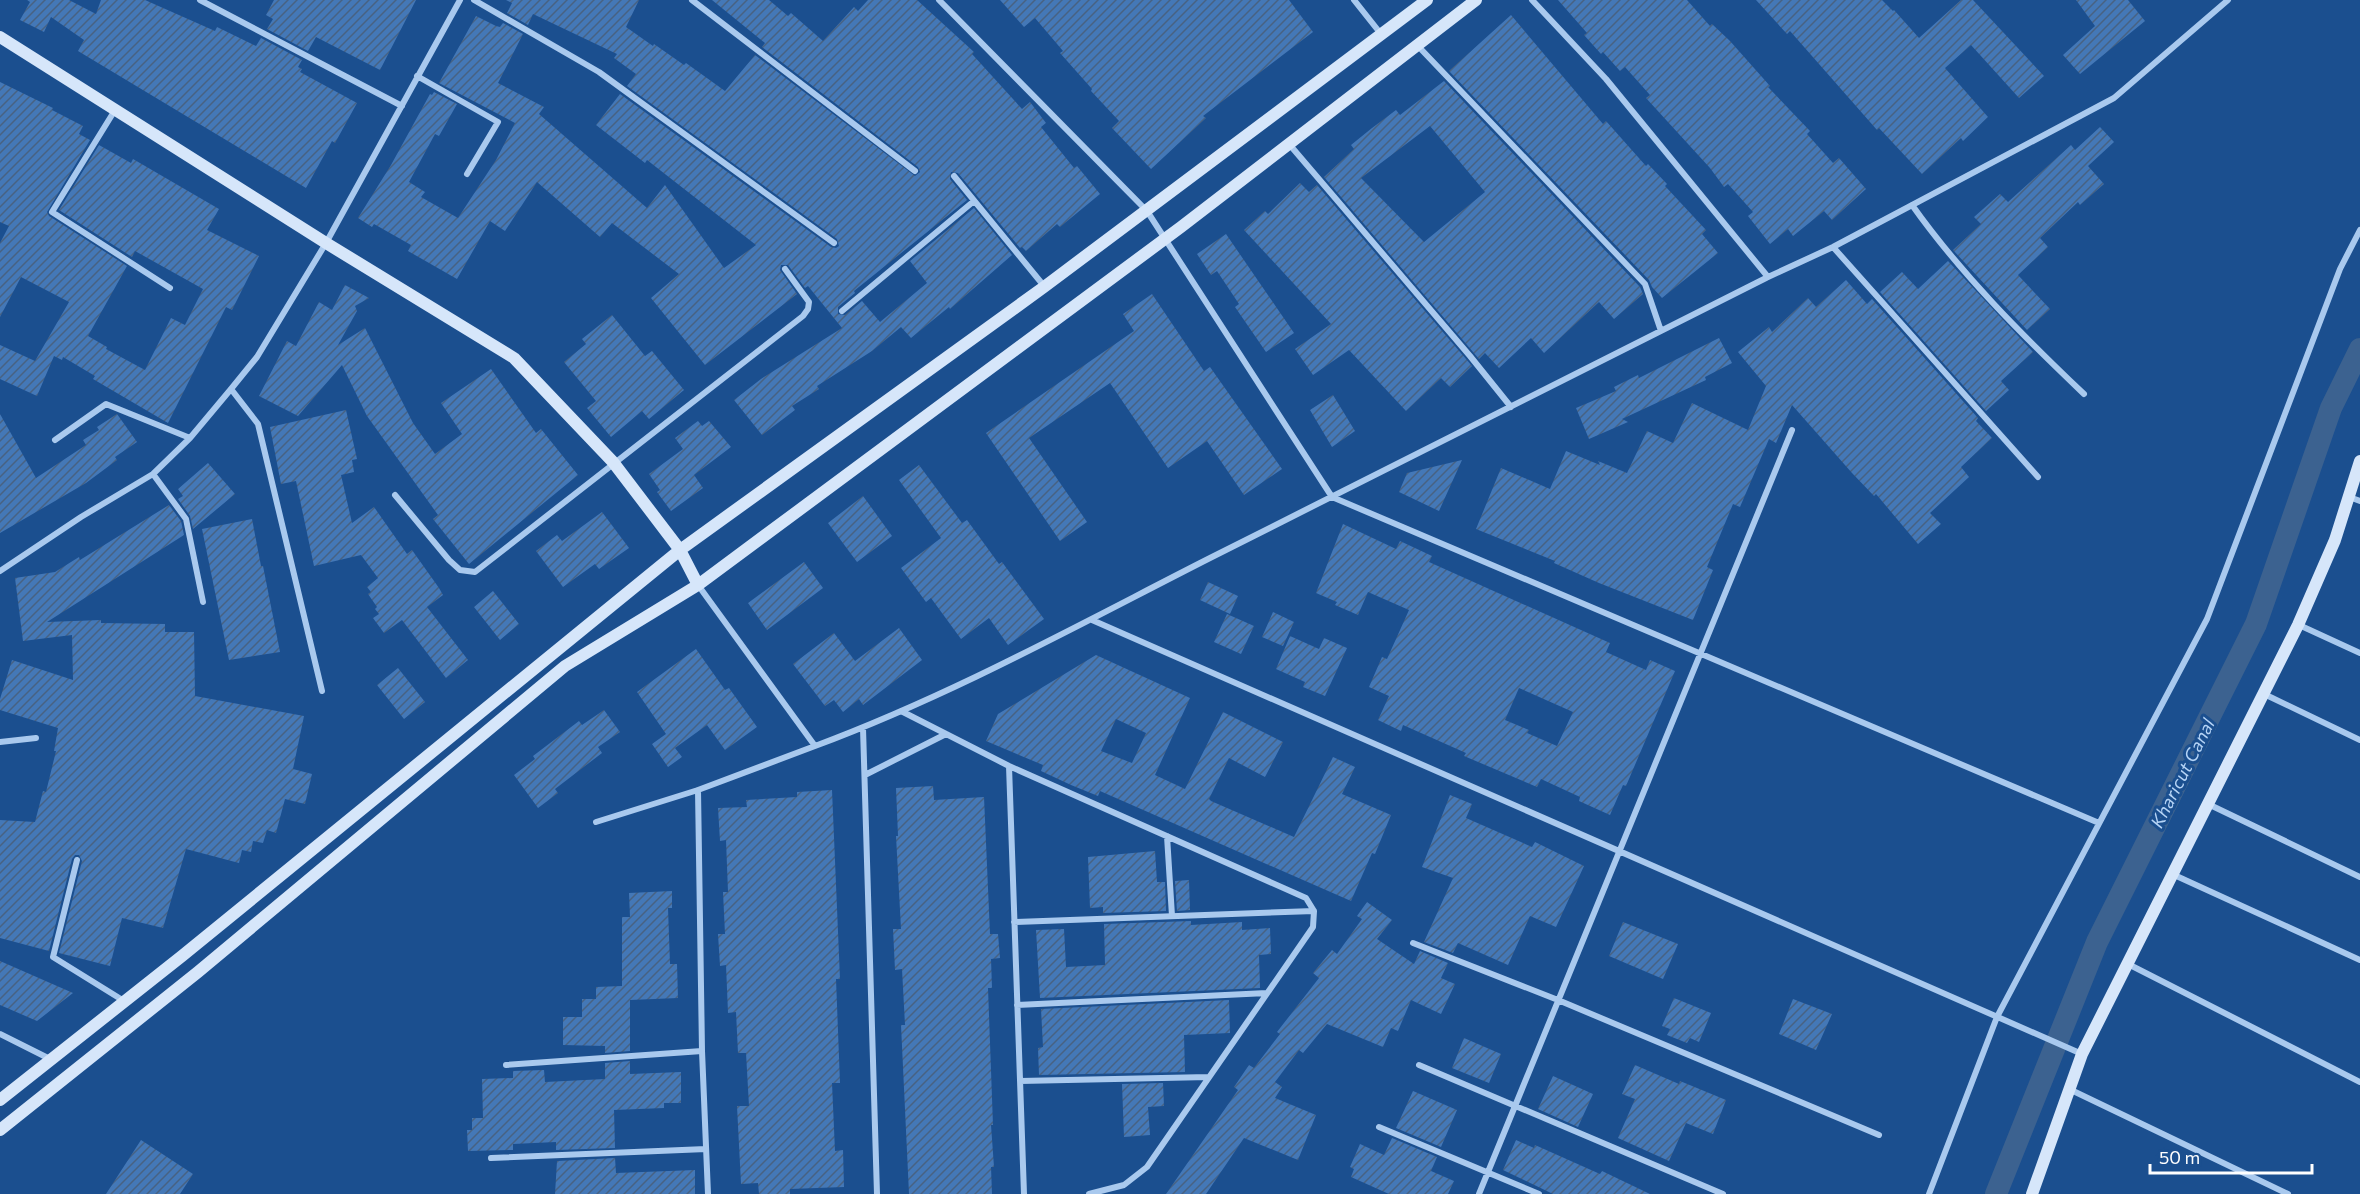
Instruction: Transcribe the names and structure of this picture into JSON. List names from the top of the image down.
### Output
{
  "water": ["Kharicut Canal"],
  "scale_bar": "50 m"
}
